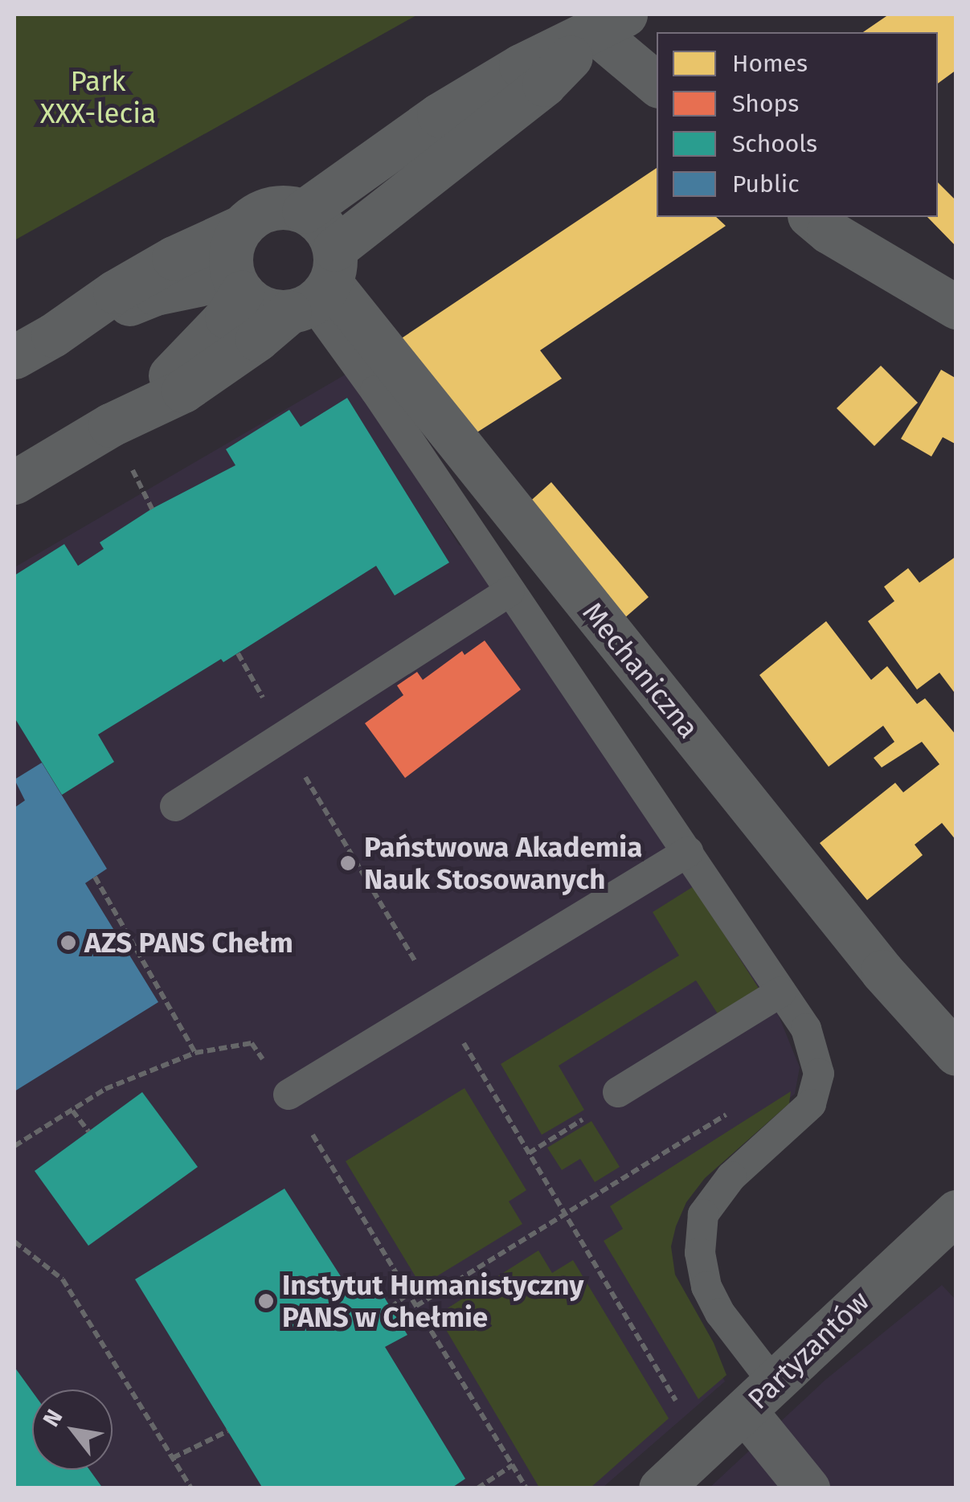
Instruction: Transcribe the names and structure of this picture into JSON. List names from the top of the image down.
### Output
{
  "streets": {
    "street": ["Mechaniczna", "Partyzantów"]
  },
  "parks": ["Park XXX-lecia"],
  "places": ["Państwowa Akademia Nauk Stosowanych", "AZS PANS Chełm", "Instytut Humanistyczny PANS w Chełmie"],
  "legend": [
    "Homes",
    "Shops",
    "Schools",
    "Public"
  ],
  "north": "top left"
}
